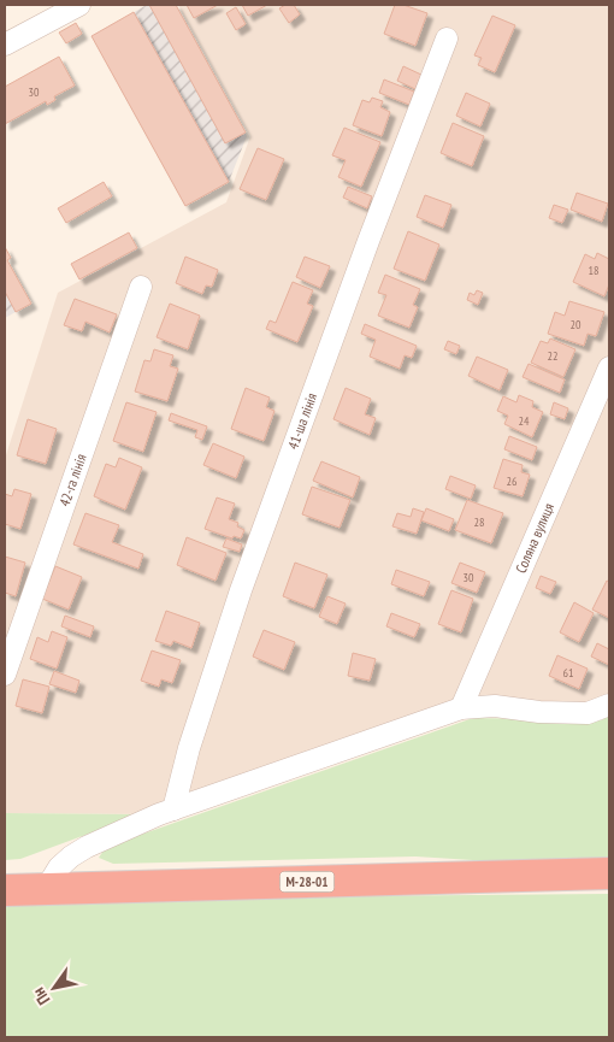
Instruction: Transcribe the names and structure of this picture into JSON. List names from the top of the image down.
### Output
{
  "streets": {
    "highway": ["М-28-01"],
    "street": ["41-ша лінія", "42-га лінія", "Соляна вулиця"]
  },
  "house_numbers": [
    "30",
    "18",
    "20",
    "22",
    "24",
    "26",
    "28",
    "30",
    "61"
  ],
  "north": "bottom left"
}
